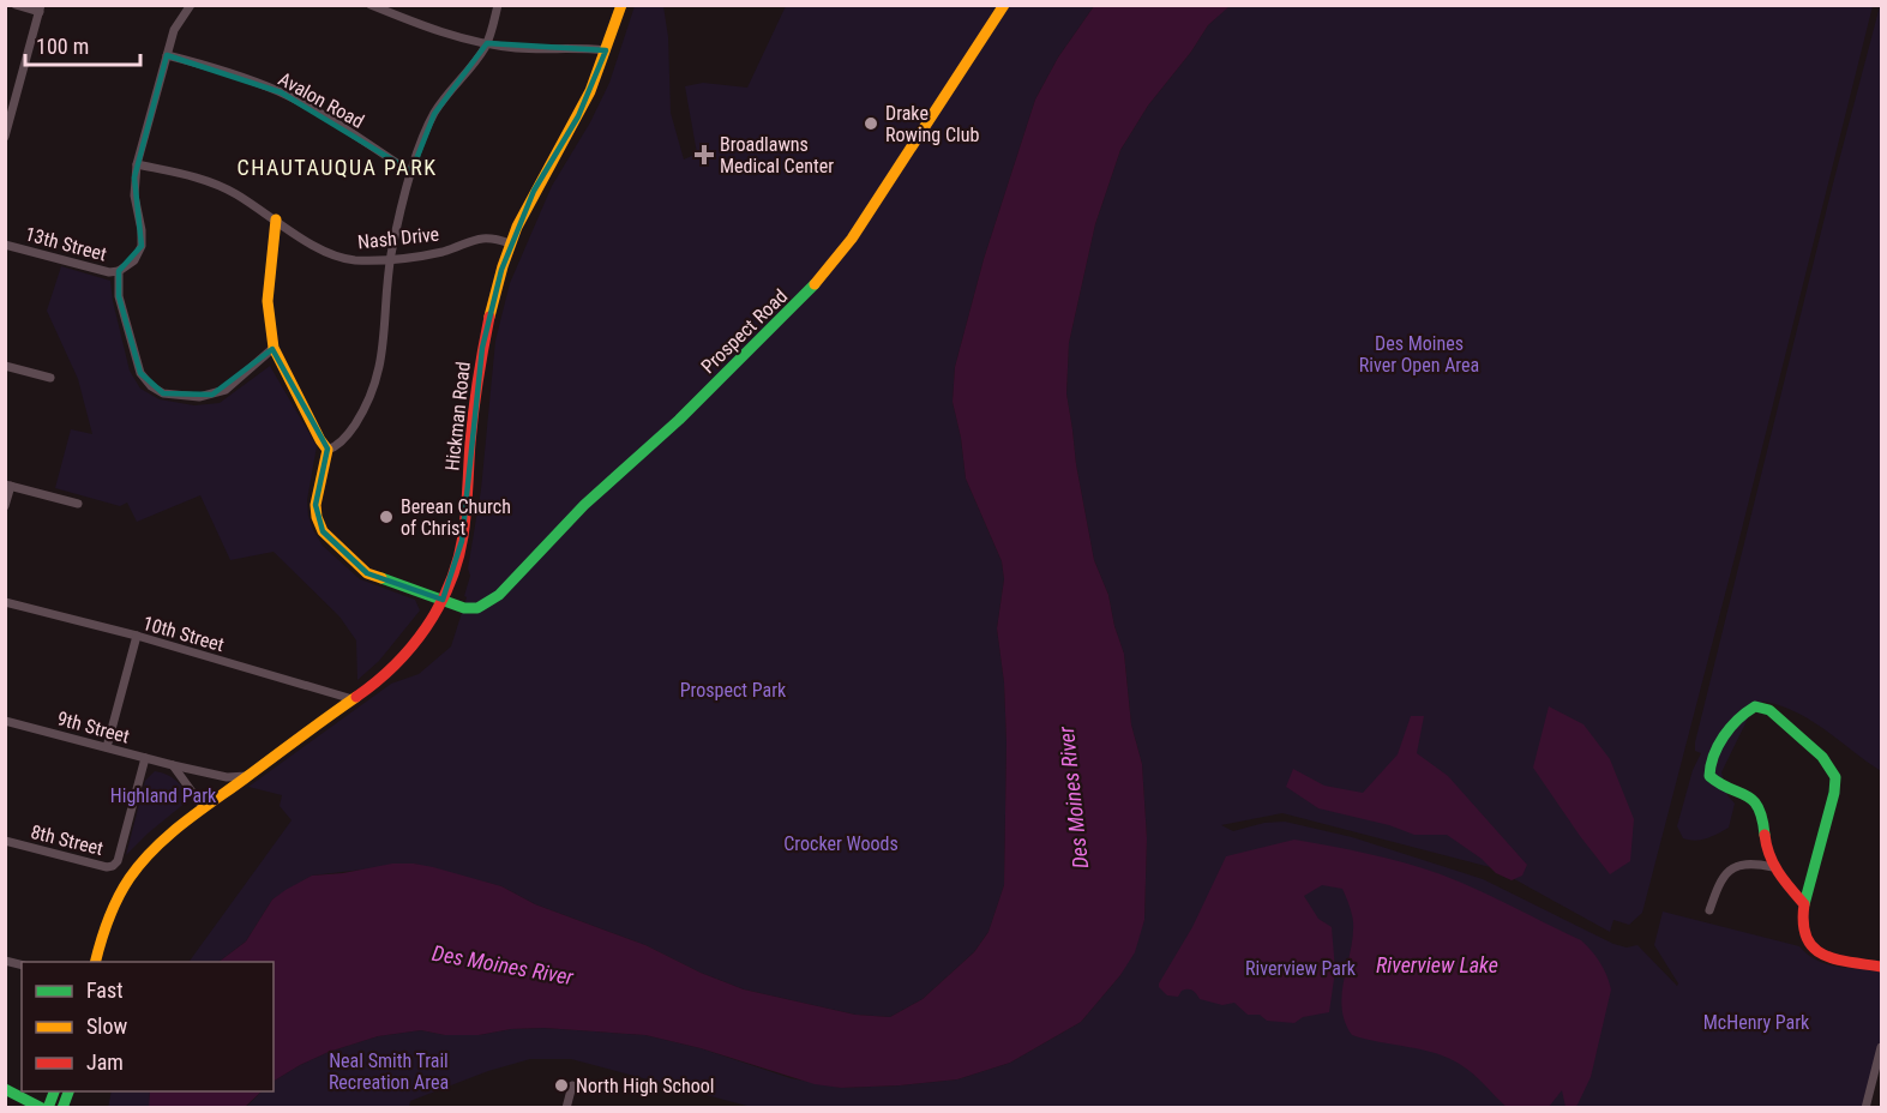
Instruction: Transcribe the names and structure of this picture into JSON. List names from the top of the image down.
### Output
{
  "streets": {
    "street": [
      "Avalon Road",
      "Nash Drive",
      "13th Street",
      "Prospect Road",
      "Hickman Road",
      "10th Street",
      "9th Street",
      "8th Street"
    ]
  },
  "crossings": [
    ["Nash Drive", "Hickman Road"],
    ["Prospect Road", "Hickman Road"],
    ["Hickman Road", "10th Street"],
    ["Hickman Road", "9th Street"],
    ["9th Street", "8th Street"]
  ],
  "districts": ["CHAUTAUQUA PARK"],
  "water": ["Des Moines River", "Riverview Lake"],
  "parks": [
    "Des Moines River Open Area",
    "Prospect Park",
    "Highland Park",
    "Crocker Woods",
    "Riverview Park",
    "McHenry Park",
    "Neal Smith Trail Recreation Area"
  ],
  "places": {
    "other": ["Drake Rowing Club", "Berean Church of Christ", "North High School"],
    "health": ["Broadlawns Medical Center"]
  },
  "legend": ["Fast", "Slow", "Jam"],
  "scale_bar": "100 m"
}
